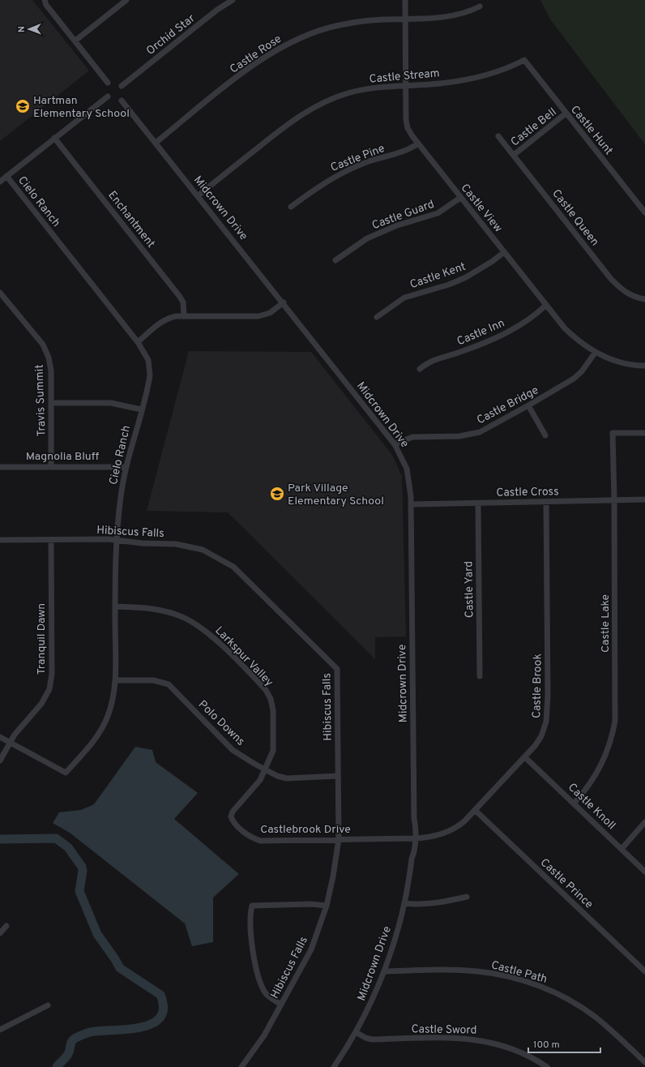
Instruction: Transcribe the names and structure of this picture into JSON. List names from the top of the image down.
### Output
{
  "streets": {
    "street": [
      "Orchid Star",
      "Castle Rose",
      "Castle Stream",
      "Castle Bell",
      "Castle Hunt",
      "Castle Pine",
      "Cielo Ranch",
      "Midcrown Drive",
      "Castle View",
      "Castle Guard",
      "Castle Queen",
      "Enchantment",
      "Castle Kent",
      "Castle Inn",
      "Travis Summit",
      "Castle Bridge",
      "Magnolia Bluff",
      "Castle Cross",
      "Hibiscus Falls",
      "Castle Yard",
      "Castle Lake",
      "Tranquil Dawn",
      "Larkspur Valley",
      "Castle Brook",
      "Polo Downs",
      "Castle Knoll",
      "Castlebrook Drive",
      "Castle Prince",
      "Castle Path",
      "Castle Sword"
    ]
  },
  "crossings": [
    ["Castle Rose", "Midcrown Drive"],
    ["Castle Rose", "Castle View"],
    ["Castle Stream", "Castle Hunt"],
    ["Castle Stream", "Midcrown Drive"],
    ["Castle Stream", "Castle View"],
    ["Castle Bell", "Castle Hunt"],
    ["Castle Bell", "Castle Queen"],
    ["Castle Pine", "Castle View"],
    ["Cielo Ranch", "Magnolia Bluff"],
    ["Cielo Ranch", "Hibiscus Falls"],
    ["Cielo Ranch", "Tranquil Dawn"],
    ["Cielo Ranch", "Larkspur Valley"],
    ["Cielo Ranch", "Polo Downs"],
    ["Midcrown Drive", "Castle Bridge"],
    ["Midcrown Drive", "Castle Cross"],
    ["Midcrown Drive", "Castle Brook"],
    ["Midcrown Drive", "Castle Path"],
    ["Midcrown Drive", "Castle Sword"],
    ["Castle View", "Castle Guard"],
    ["Castle View", "Castle Kent"],
    ["Castle View", "Castle Inn"],
    ["Castle View", "Castle Bridge"],
    ["Travis Summit", "Magnolia Bluff"],
    ["Castle Cross", "Castle Yard"],
    ["Castle Cross", "Castle Lake"],
    ["Castle Cross", "Castle Brook"],
    ["Hibiscus Falls", "Tranquil Dawn"],
    ["Hibiscus Falls", "Polo Downs"],
    ["Hibiscus Falls", "Castlebrook Drive"],
    ["Castle Lake", "Castle Knoll"],
    ["Larkspur Valley", "Polo Downs"],
    ["Larkspur Valley", "Castlebrook Drive"],
    ["Castle Brook", "Castle Knoll"],
    ["Castle Brook", "Castlebrook Drive"],
    ["Castle Brook", "Castle Prince"]
  ],
  "places": {
    "school or university": ["Hartman Elementary School", "Park Village Elementary School"]
  },
  "scale_bar": "100 m",
  "north": "left"
}
